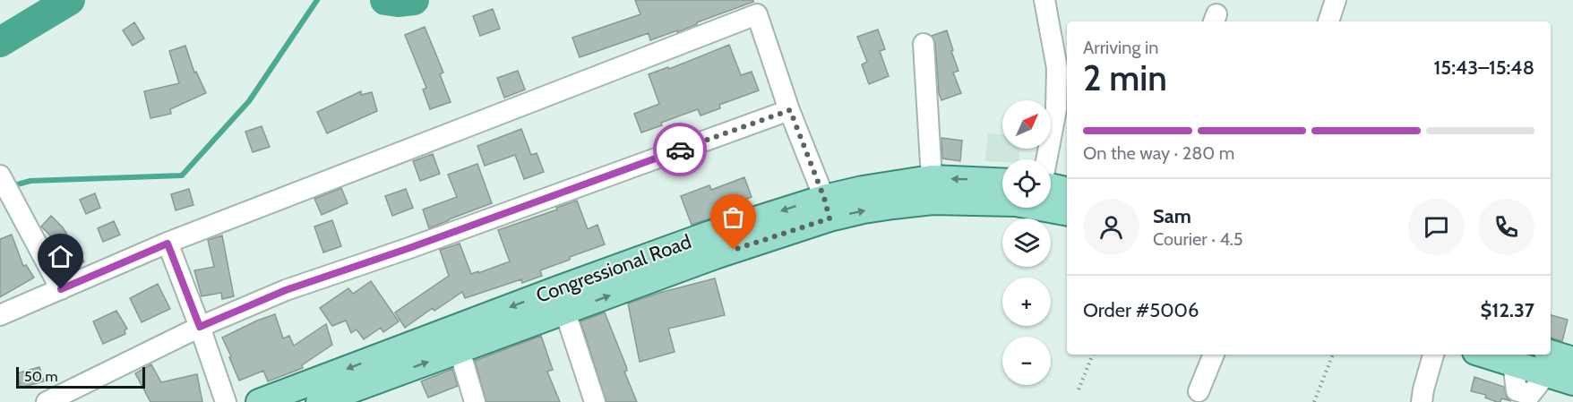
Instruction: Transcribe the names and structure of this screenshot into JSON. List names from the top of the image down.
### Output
{
  "streets": {
    "main road": ["Congressional Road"]
  },
  "scale_bar": "50 m",
  "north": "top right",
  "page": {
    "heading": ["2 min", "Arriving in", "15:43–15:48"],
    "panel": [
      "Sam",
      "Courier · 4.5",
      "Order #5006",
      "$12.37"
    ],
    "map_buttons": ["+", "−"],
    "bar": "On the way · 280 m",
    "scale": "50 m"
  }
}
